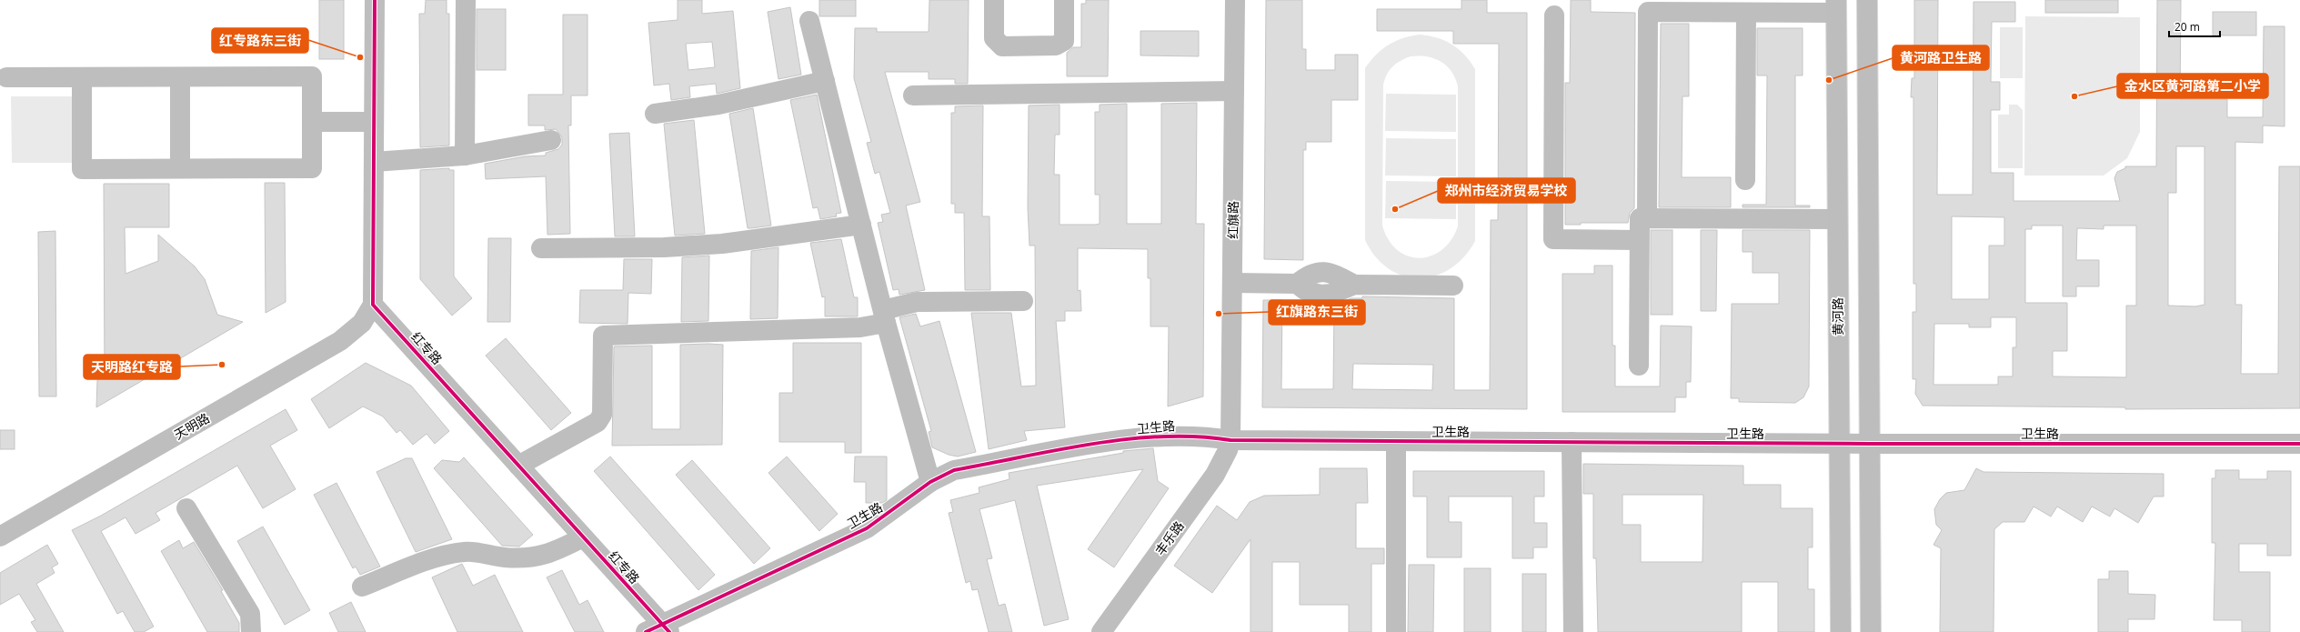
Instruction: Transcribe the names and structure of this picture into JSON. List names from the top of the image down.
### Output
{
  "streets": {
    "main road": ["黄河路"],
    "street": [
      "红旗路",
      "红专路",
      "天明路",
      "卫生路",
      "丰乐路"
    ]
  },
  "crossings": [
    ["红旗路", "卫生路"],
    ["红旗路", "丰乐路"],
    ["黄河路", "卫生路"],
    ["红专路", "天明路"],
    ["红专路", "卫生路"],
    ["卫生路", "丰乐路"]
  ],
  "places": [
    "红专路东三街",
    "黄河路卫生路",
    "金水区黄河路第二小学",
    "郑州市经济贸易学校",
    "红旗路东三街",
    "天明路红专路"
  ],
  "scale_bar": "20 m"
}
